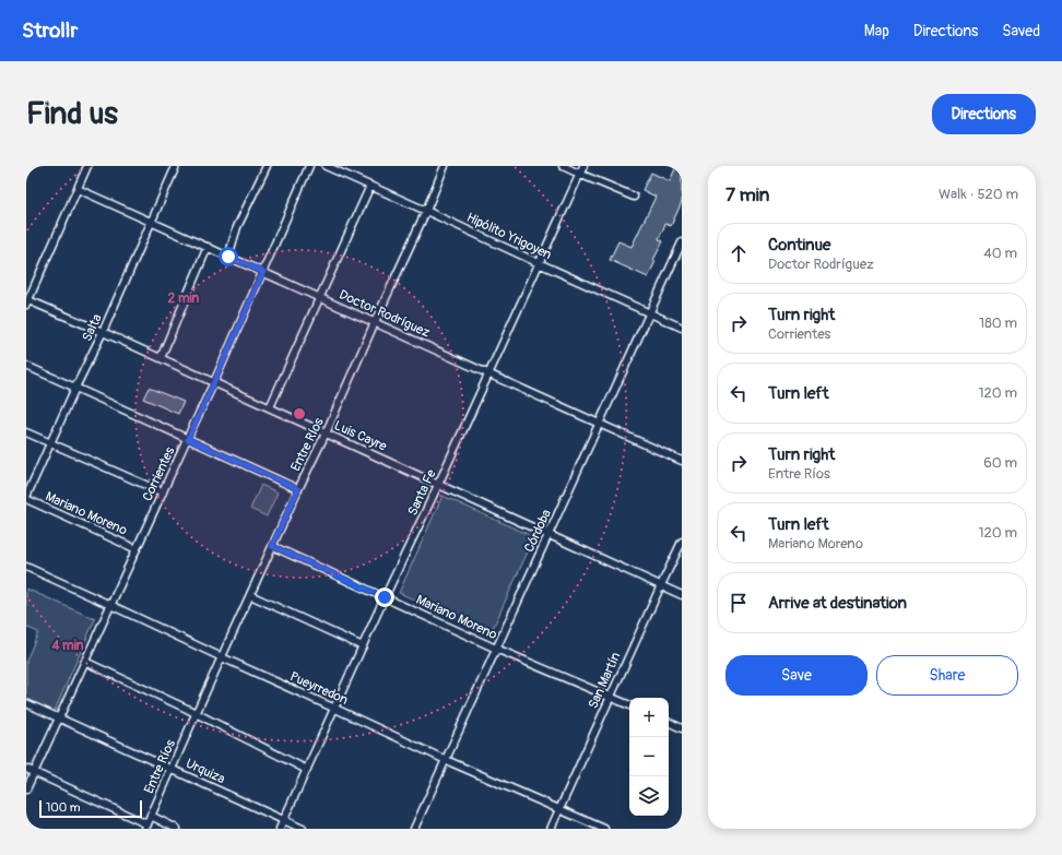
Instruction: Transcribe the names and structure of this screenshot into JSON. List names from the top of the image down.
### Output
{
  "streets": {
    "street": [
      "Hipólito Yrigoyen",
      "Doctor Rodríguez",
      "Salta",
      "Luis Cayre",
      "Entre Ríos",
      "Corrientes",
      "Santa Fe",
      "Mariano Moreno",
      "Córdoba",
      "San Martín",
      "Pueyrredon",
      "Urquiza"
    ]
  },
  "crossings": [
    ["Hipólito Yrigoyen", "Entre Ríos"],
    ["Hipólito Yrigoyen", "Santa Fe"],
    ["Hipólito Yrigoyen", "Córdoba"],
    ["Doctor Rodríguez", "Salta"],
    ["Doctor Rodríguez", "Entre Ríos"],
    ["Doctor Rodríguez", "Corrientes"],
    ["Doctor Rodríguez", "Santa Fe"],
    ["Doctor Rodríguez", "Córdoba"],
    ["Salta", "Luis Cayre"],
    ["Salta", "Mariano Moreno"],
    ["Luis Cayre", "Entre Ríos"],
    ["Luis Cayre", "Corrientes"],
    ["Luis Cayre", "Santa Fe"],
    ["Luis Cayre", "Córdoba"],
    ["Luis Cayre", "San Martín"],
    ["Entre Ríos", "Mariano Moreno"],
    ["Entre Ríos", "Pueyrredon"],
    ["Entre Ríos", "Urquiza"],
    ["Corrientes", "Mariano Moreno"],
    ["Corrientes", "Pueyrredon"],
    ["Corrientes", "Urquiza"],
    ["Santa Fe", "Mariano Moreno"],
    ["Santa Fe", "Pueyrredon"],
    ["Santa Fe", "Urquiza"],
    ["Mariano Moreno", "Córdoba"],
    ["Mariano Moreno", "San Martín"],
    ["Córdoba", "Pueyrredon"],
    ["San Martín", "Pueyrredon"]
  ],
  "scale_bar": "100 m",
  "page": {
    "header": "Strollr",
    "nav": ["Map", "Directions", "Saved"],
    "buttons": [
      "Directions",
      ["Save", "Share"]
    ],
    "title": "Find us",
    "heading": ["7 min", "Walk · 520 m"],
    "list": [
      ["Continue", "Doctor Rodríguez", "40 m"],
      ["Turn right", "Corrientes", "180 m"],
      ["Turn left", "120 m"],
      ["Turn right", "Entre Ríos", "60 m"],
      ["Turn left", "Mariano Moreno", "120 m"],
      "Arrive at destination"
    ],
    "map_buttons": ["+", "−"],
    "scale": "100 m"
  },
  "rings": ["2 min", "4 min"]
}
